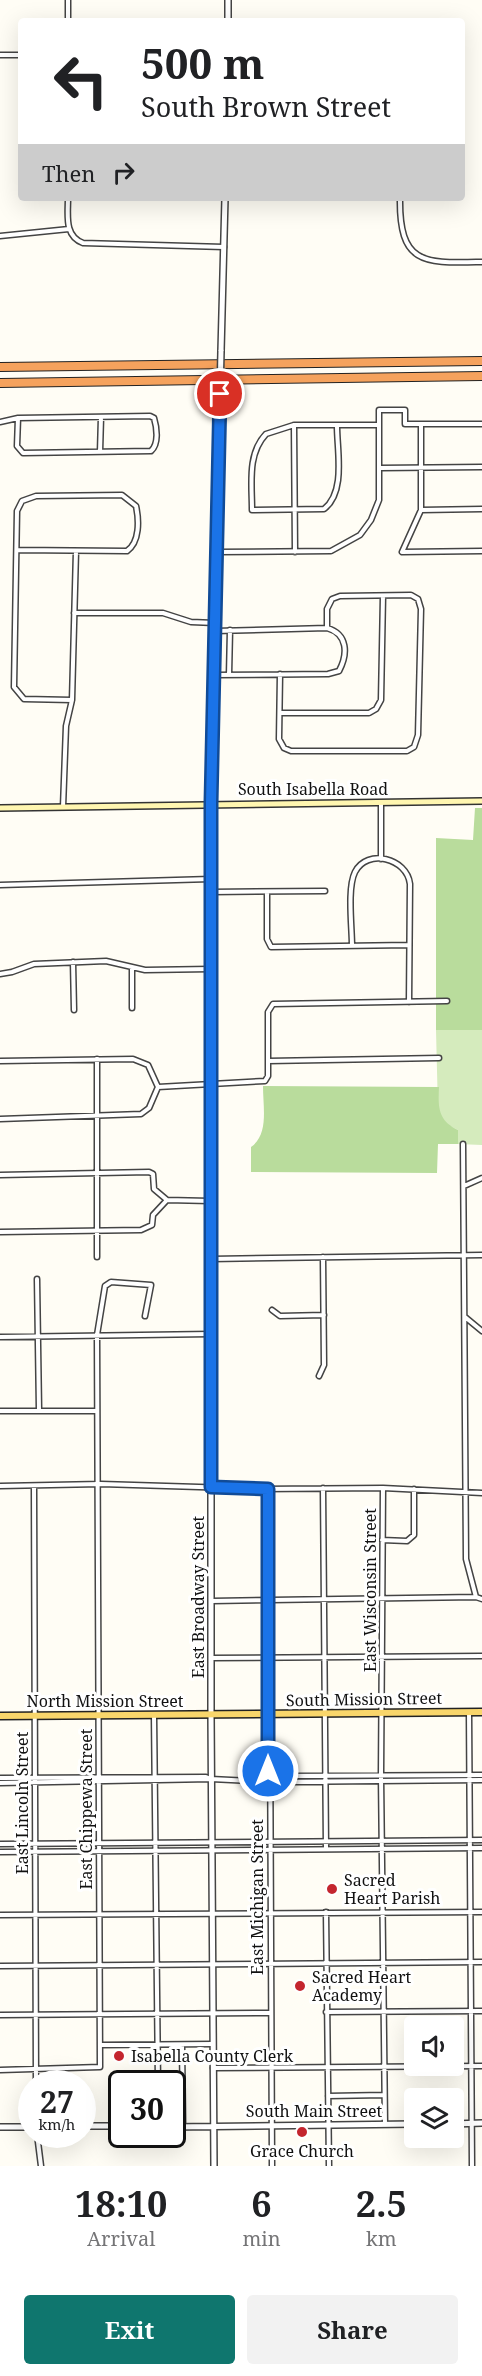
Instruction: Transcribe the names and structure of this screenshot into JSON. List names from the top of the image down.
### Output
{
  "streets": {
    "main road": ["South Isabella Road", "South Mission Street", "North Mission Street"],
    "street": [
      "East Wisconsin Street",
      "East Broadway Street",
      "East Lincoln Street",
      "East Chippewa Street",
      "East Michigan Street",
      "South Main Street"
    ]
  },
  "crossings": [
    ["South Isabella Road", "East Broadway Street"],
    ["East Wisconsin Street", "South Mission Street"],
    ["East Wisconsin Street", "South Main Street"],
    ["East Broadway Street", "South Mission Street"],
    ["East Broadway Street", "North Mission Street"],
    ["East Broadway Street", "South Main Street"],
    ["South Mission Street", "North Mission Street"],
    ["South Mission Street", "East Michigan Street"],
    ["North Mission Street", "East Lincoln Street"],
    ["North Mission Street", "East Chippewa Street"],
    ["East Lincoln Street", "East Chippewa Street"],
    ["East Michigan Street", "South Main Street"]
  ],
  "places": [
    "Sacred Heart Parish",
    "Sacred Heart Academy",
    "Isabella County Clerk",
    "Grace Church"
  ],
  "page": {
    "turn": ["500 m", "South Brown Street"],
    "then": "Then",
    "speed": "27 km/h",
    "limit": "30",
    "eta": [
      "18:10",
      "Arrival",
      "6",
      "min",
      "2.5",
      "km"
    ],
    "buttons": ["Exit", "Share"]
  }
}
